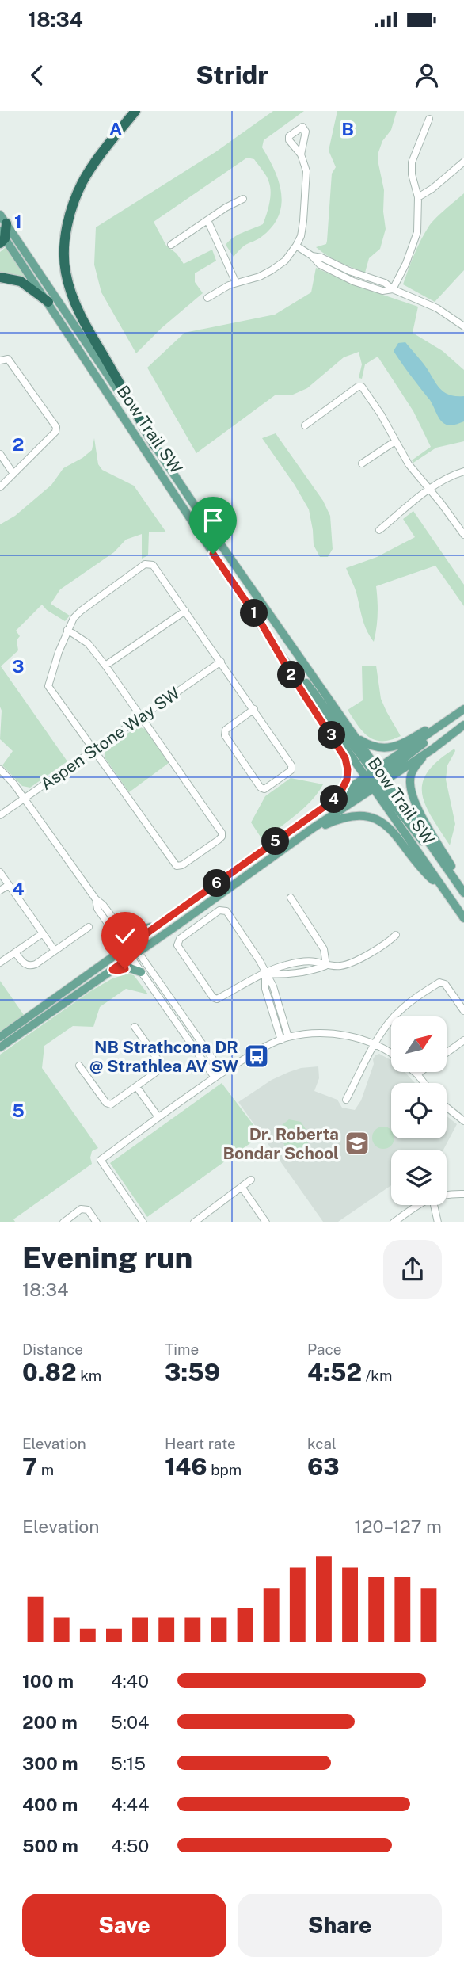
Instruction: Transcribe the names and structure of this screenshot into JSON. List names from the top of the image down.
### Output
{
  "streets": {
    "main road": ["Bow Trail SW"],
    "street": ["Aspen Stone Way SW"]
  },
  "places": {
    "bus stop": ["NB Strathcona DR @ Strathlea AV SW"],
    "school or university": ["Dr. Roberta Bondar School"]
  },
  "north": "top right",
  "page": {
    "status": "18:34",
    "header": "Stridr",
    "pins": [
      "1",
      "2",
      "3",
      "4",
      "5",
      "6"
    ],
    "heading": ["Evening run", "18:34"],
    "stats": [
      ["Distance", "0.82 km"],
      ["Time", "3:59"],
      ["Pace", "4:52 /km"],
      ["Elevation", "7 m"],
      ["Heart rate", "146 bpm"],
      ["kcal", "63"]
    ],
    "chart": ["Elevation", "120–127 m"],
    "list": [
      {
        "name": "100 m",
        "note": "4:40"
      },
      {
        "name": "200 m",
        "note": "5:04"
      },
      {
        "name": "300 m",
        "note": "5:15"
      },
      {
        "name": "400 m",
        "note": "4:44"
      },
      {
        "name": "500 m",
        "note": "4:50"
      }
    ],
    "buttons": ["Save", "Share"]
  },
  "grid": {
    "columns": ["A", "B"],
    "rows": [
      "1",
      "2",
      "3",
      "4",
      "5"
    ]
  }
}
